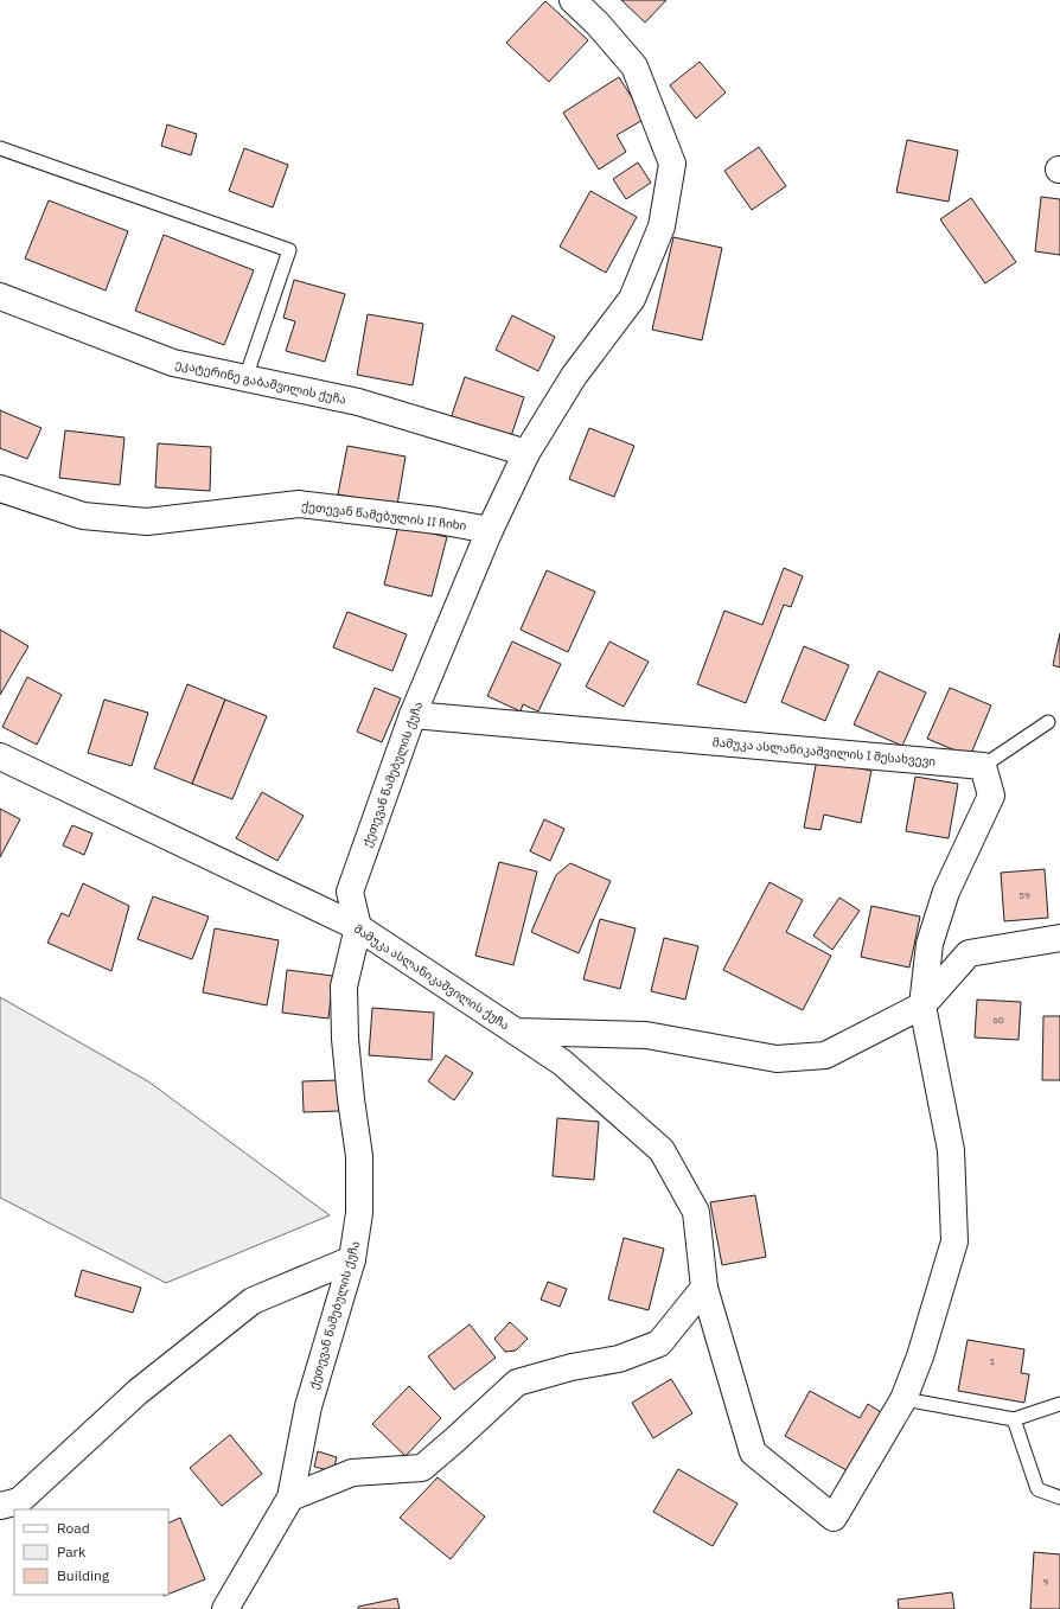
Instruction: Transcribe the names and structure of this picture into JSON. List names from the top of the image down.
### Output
{
  "streets": {
    "street": [
      "ეკატერინე გაბაშვილის ქუჩა",
      "ქეთევან წამებულის II ჩიხი",
      "მამუკა ასლანიკაშვილის I შესახვევი",
      "ქეთევან წამებულის ქუჩა",
      "მამუკა ასლანიკაშვილის ქუჩა"
    ]
  },
  "crossings": [
    ["ეკატერინე გაბაშვილის ქუჩა", "ქეთევან წამებულის ქუჩა"],
    ["ქეთევან წამებულის II ჩიხი", "ქეთევან წამებულის ქუჩა"],
    ["მამუკა ასლანიკაშვილის I შესახვევი", "ქეთევან წამებულის ქუჩა"],
    ["ქეთევან წამებულის ქუჩა", "მამუკა ასლანიკაშვილის ქუჩა"]
  ],
  "house_numbers": [
    "59",
    "60",
    "1",
    "9"
  ],
  "legend": ["Road", "Park", "Building"]
}
